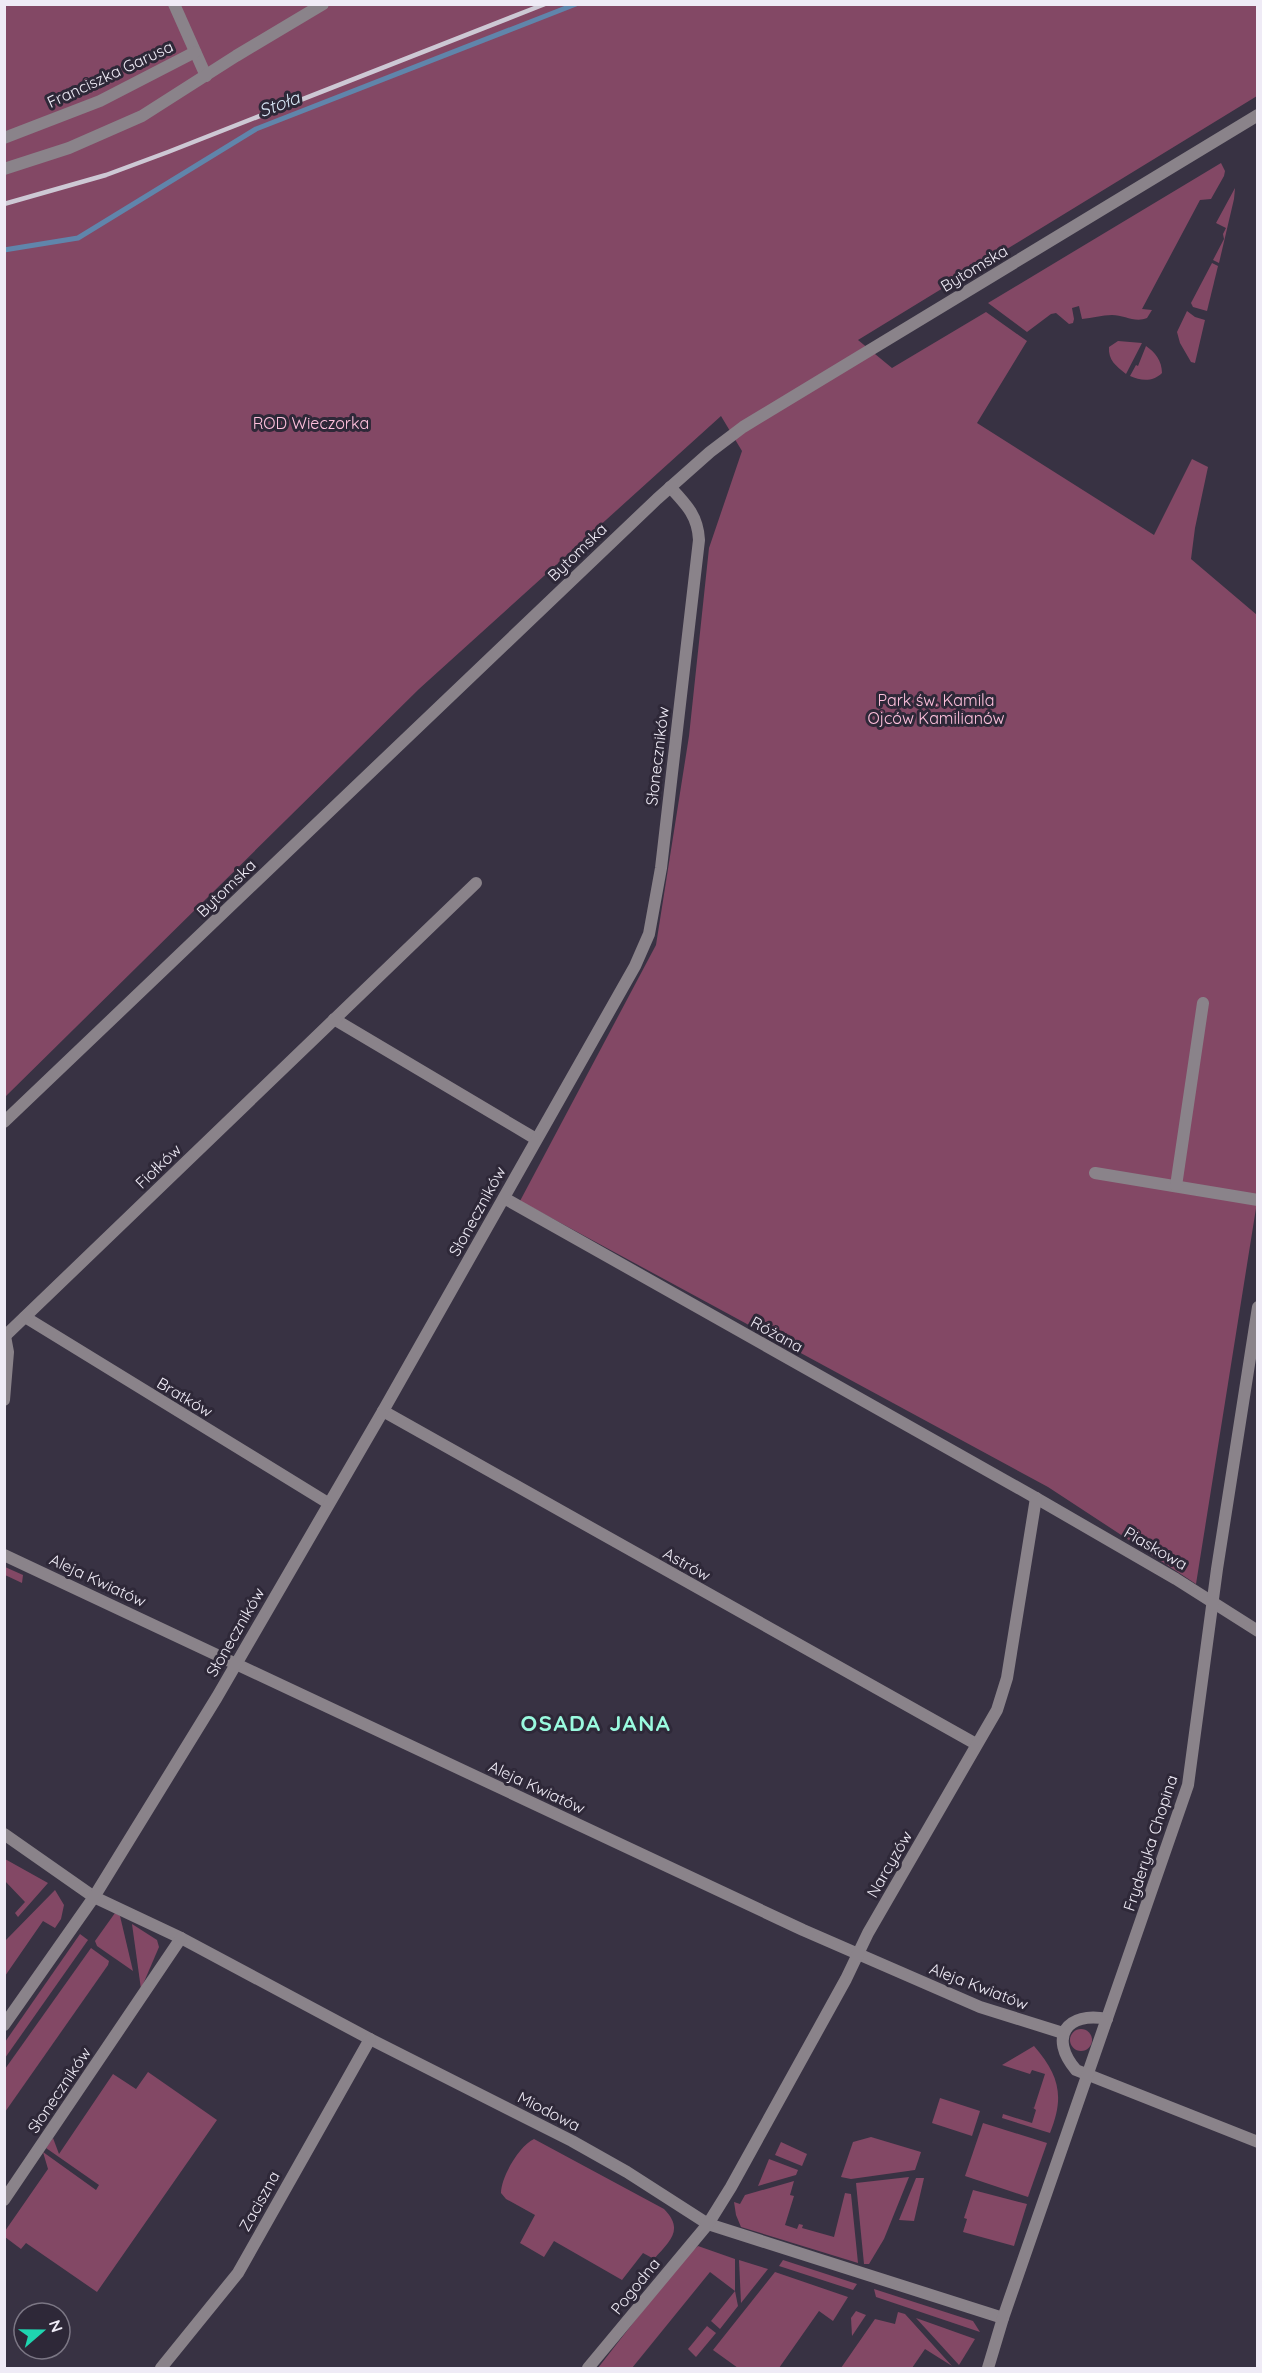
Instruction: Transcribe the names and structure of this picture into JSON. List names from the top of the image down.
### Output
{
  "streets": {
    "street": [
      "Franciszka Garusa",
      "Bytomska",
      "Słoneczników",
      "Fiołków",
      "Różana",
      "Bratków",
      "Piaskowa",
      "Astrów",
      "Aleja Kwiatów",
      "Fryderyka Chopina",
      "Narcyzów",
      "Miodowa",
      "Zaciszna",
      "Pogodna"
    ]
  },
  "crossings": [
    ["Bytomska", "Słoneczników"],
    ["Słoneczników", "Różana"],
    ["Słoneczników", "Bratków"],
    ["Słoneczników", "Astrów"],
    ["Słoneczników", "Aleja Kwiatów"],
    ["Słoneczników", "Miodowa"],
    ["Fiołków", "Bratków"],
    ["Różana", "Piaskowa"],
    ["Różana", "Narcyzów"],
    ["Piaskowa", "Fryderyka Chopina"],
    ["Piaskowa", "Narcyzów"],
    ["Astrów", "Narcyzów"],
    ["Aleja Kwiatów", "Narcyzów"],
    ["Fryderyka Chopina", "Miodowa"],
    ["Narcyzów", "Miodowa"],
    ["Narcyzów", "Pogodna"],
    ["Miodowa", "Zaciszna"],
    ["Miodowa", "Pogodna"]
  ],
  "districts": ["OSADA JANA"],
  "water": ["Stoła"],
  "parks": ["ROD Wieczorka", "Park św. Kamila Ojców Kamilianów"],
  "north": "right"
}
